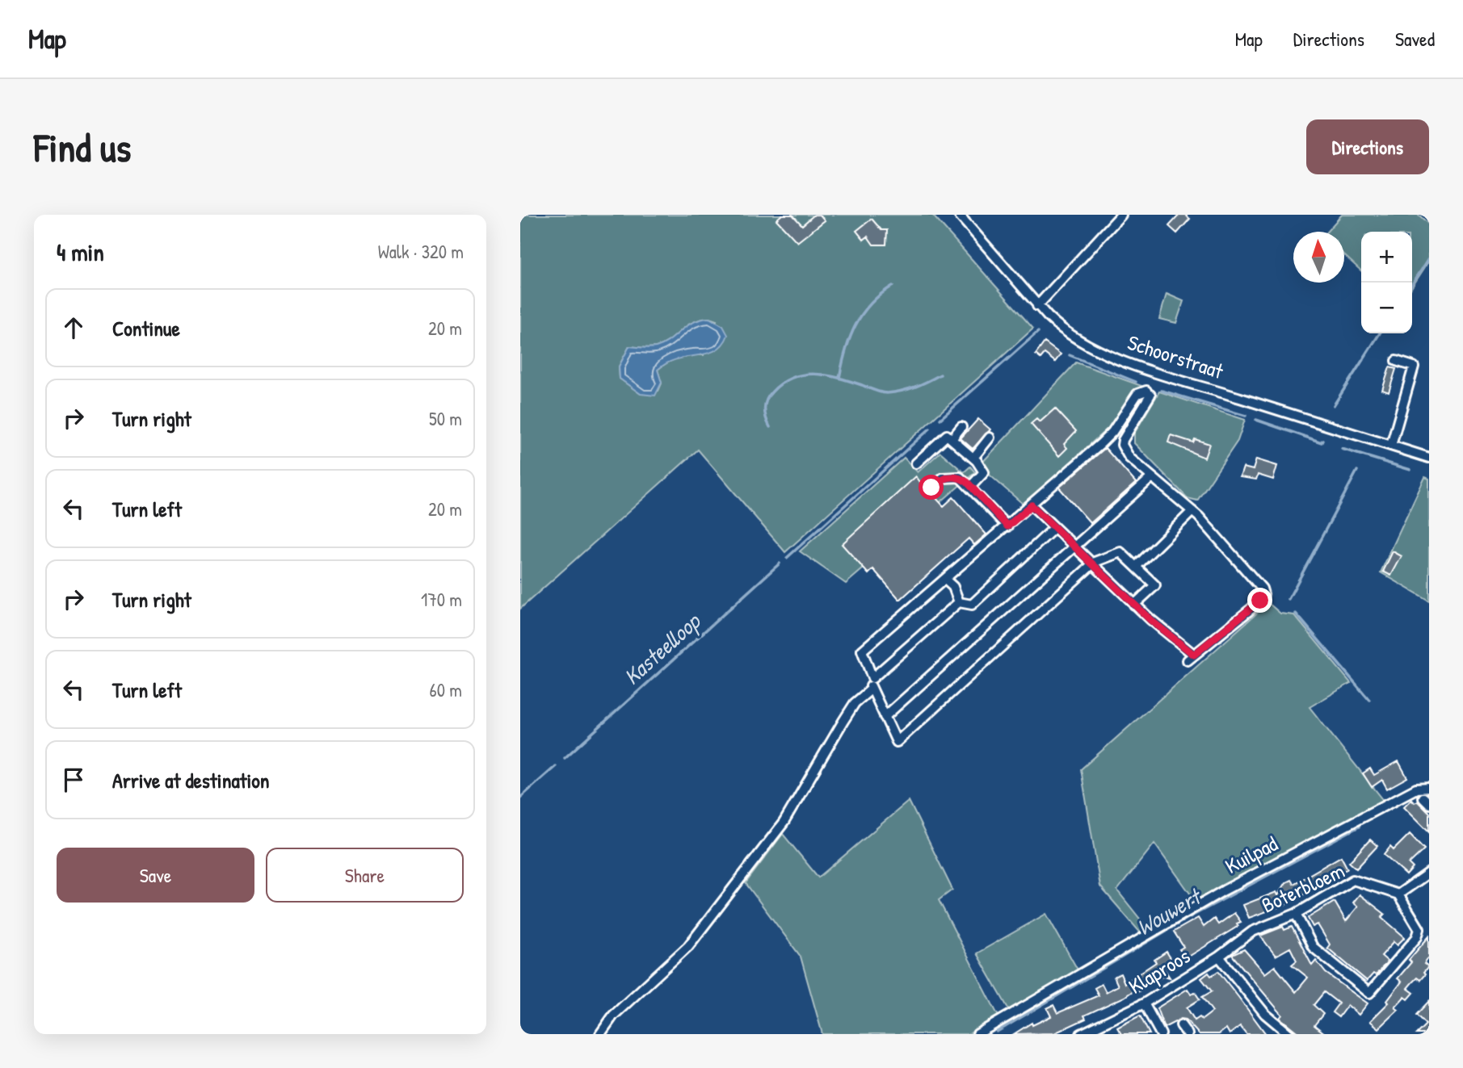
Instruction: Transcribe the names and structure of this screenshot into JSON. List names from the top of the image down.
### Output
{
  "streets": {
    "street": [
      "Schoorstraat",
      "Kuilpad",
      "Boterbloem",
      "Klaproos"
    ]
  },
  "crossings": [
    ["Boterbloem", "Klaproos"]
  ],
  "water": ["Kasteelloop", "Wouwert"],
  "north": "top",
  "page": {
    "header": "Map",
    "nav": ["Map", "Directions", "Saved"],
    "buttons": [
      "Directions",
      ["Save", "Share"]
    ],
    "title": "Find us",
    "heading": ["4 min", "Walk · 320 m"],
    "map_buttons": ["+", "−"],
    "list": [
      ["Continue", "20 m"],
      ["Turn right", "50 m"],
      ["Turn left", "20 m"],
      ["Turn right", "170 m"],
      ["Turn left", "60 m"],
      "Arrive at destination"
    ]
  }
}
